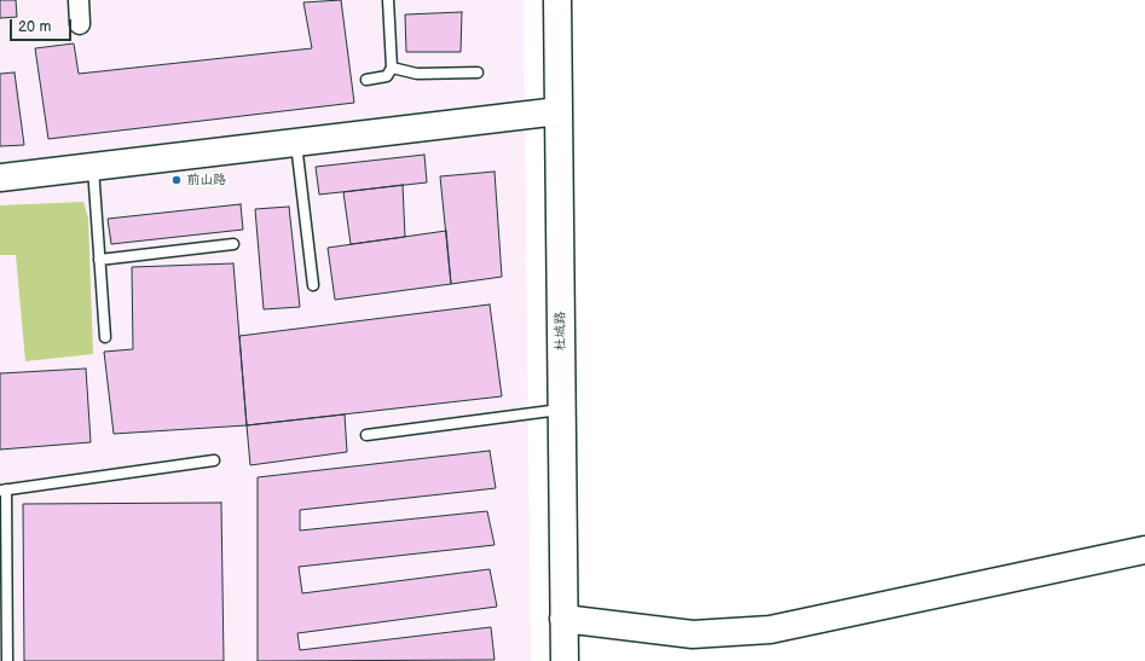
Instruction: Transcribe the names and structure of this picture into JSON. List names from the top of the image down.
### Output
{
  "streets": {
    "street": ["杜城路"]
  },
  "places": ["前山路"],
  "scale_bar": "20 m"
}
